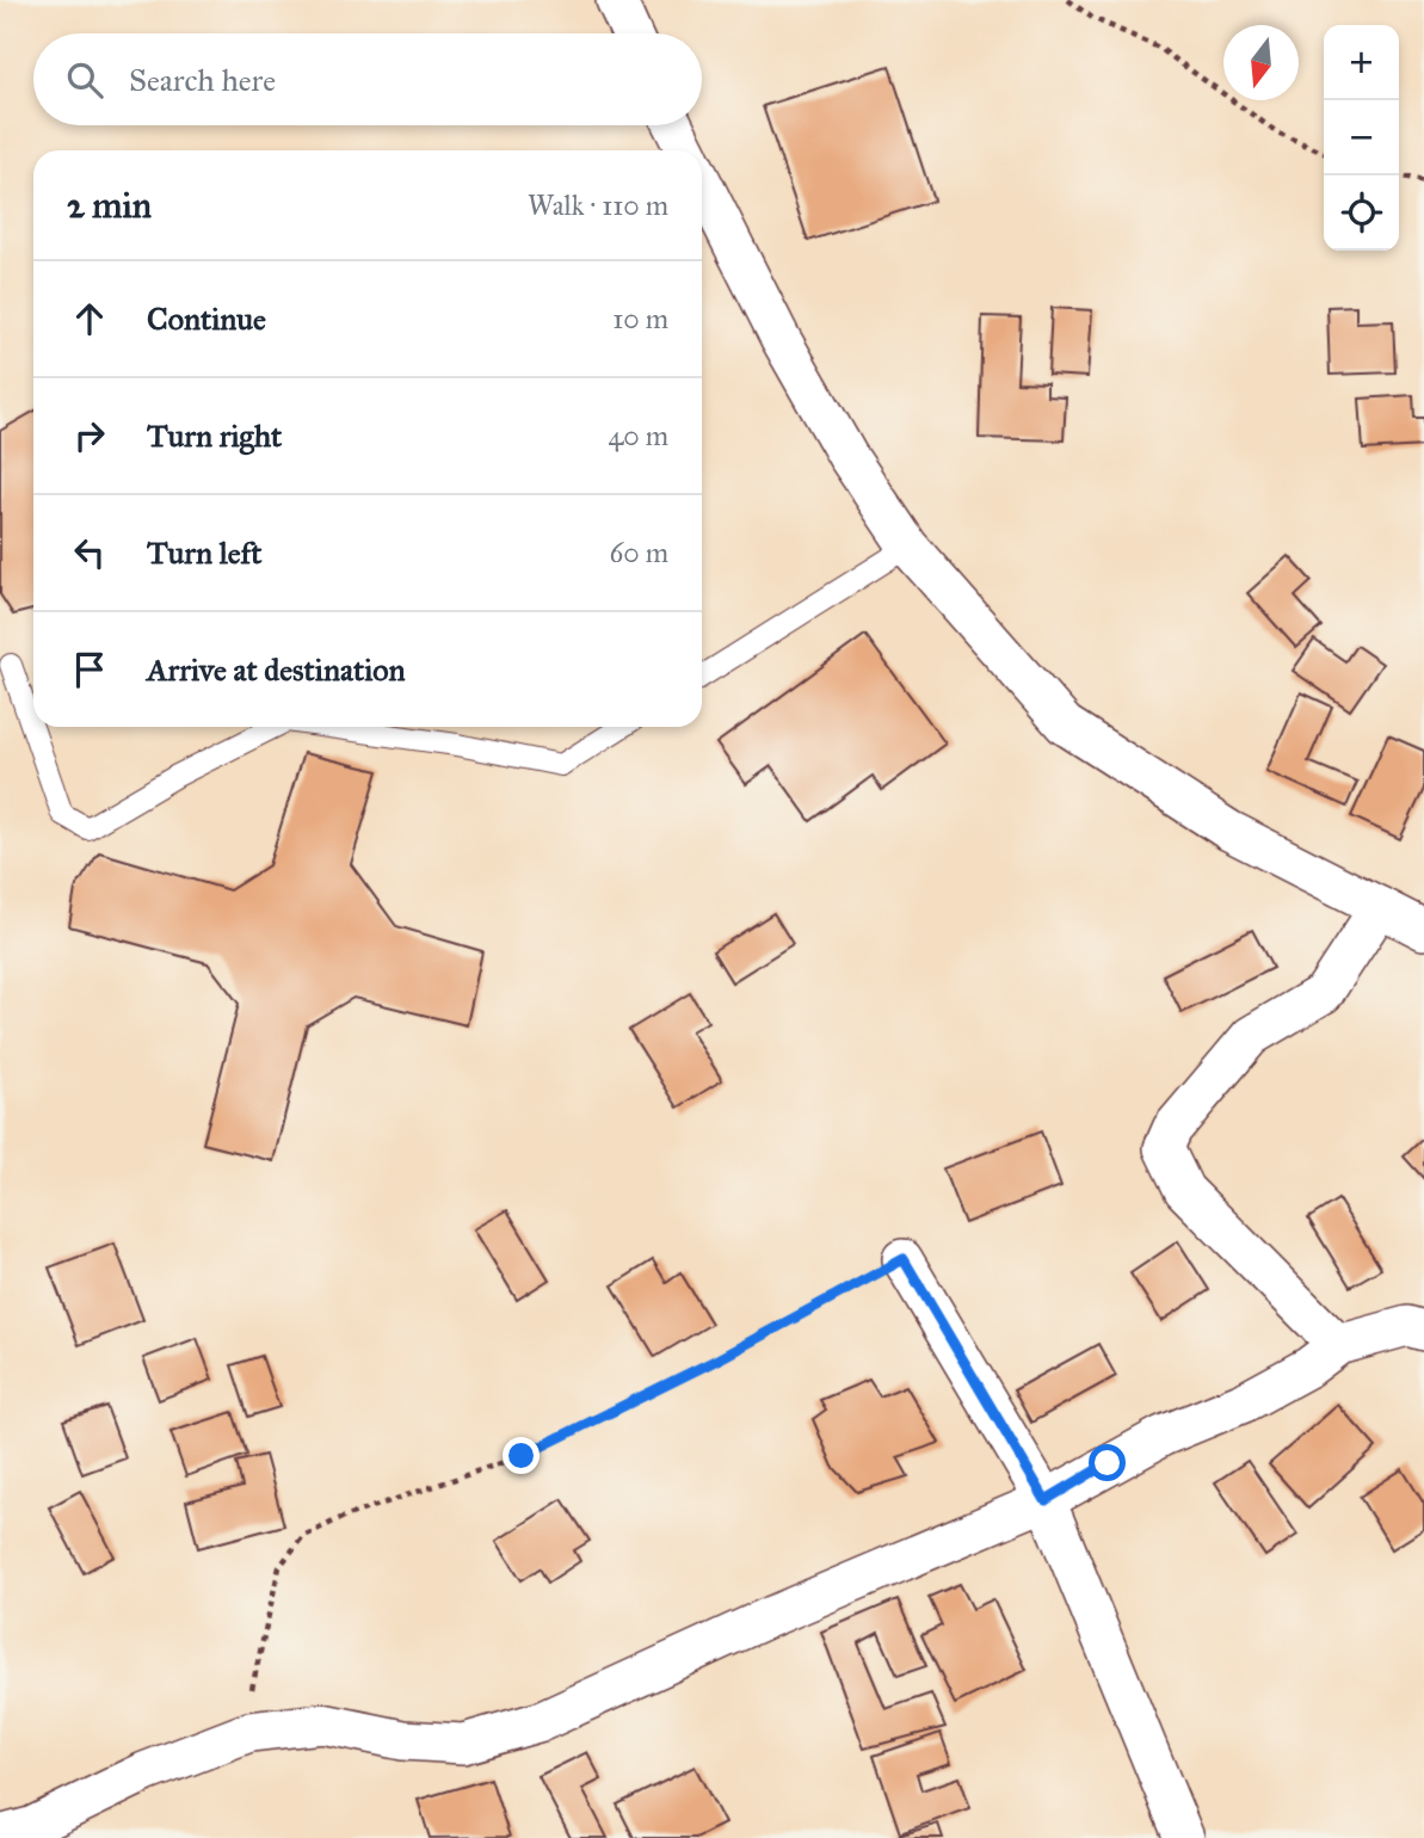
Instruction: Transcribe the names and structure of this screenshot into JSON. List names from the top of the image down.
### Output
{
  "north": "bottom",
  "page": {
    "map_buttons": ["+", "−"],
    "search": "Search here",
    "heading": ["2 min", "Walk · 110 m"],
    "list": [
      ["Continue", "10 m"],
      ["Turn right", "40 m"],
      ["Turn left", "60 m"],
      "Arrive at destination"
    ]
  }
}
